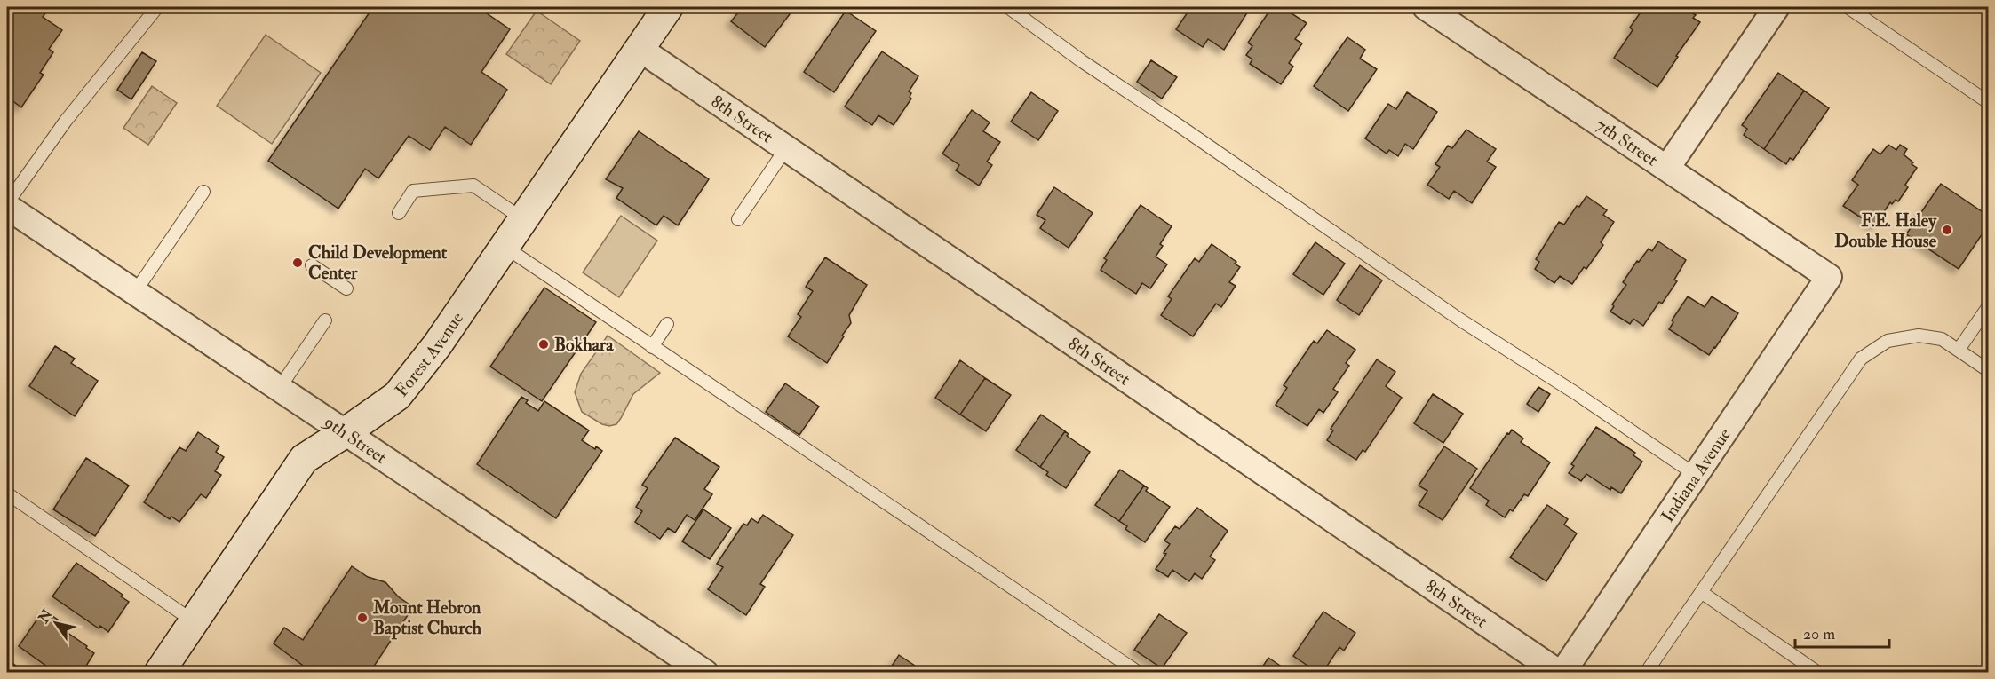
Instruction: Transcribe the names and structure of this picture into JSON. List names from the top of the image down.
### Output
{
  "streets": {
    "street": [
      "8th Street",
      "7th Street",
      "Forest Avenue",
      "9th Street",
      "Indiana Avenue"
    ]
  },
  "crossings": [
    ["8th Street", "Forest Avenue"],
    ["7th Street", "Indiana Avenue"],
    ["Forest Avenue", "9th Street"]
  ],
  "places": [
    "F.E. Haley Double House",
    "Child Development Center",
    "Bokhara",
    "Mount Hebron Baptist Church"
  ],
  "scale_bar": "20 m",
  "north": "top left"
}
